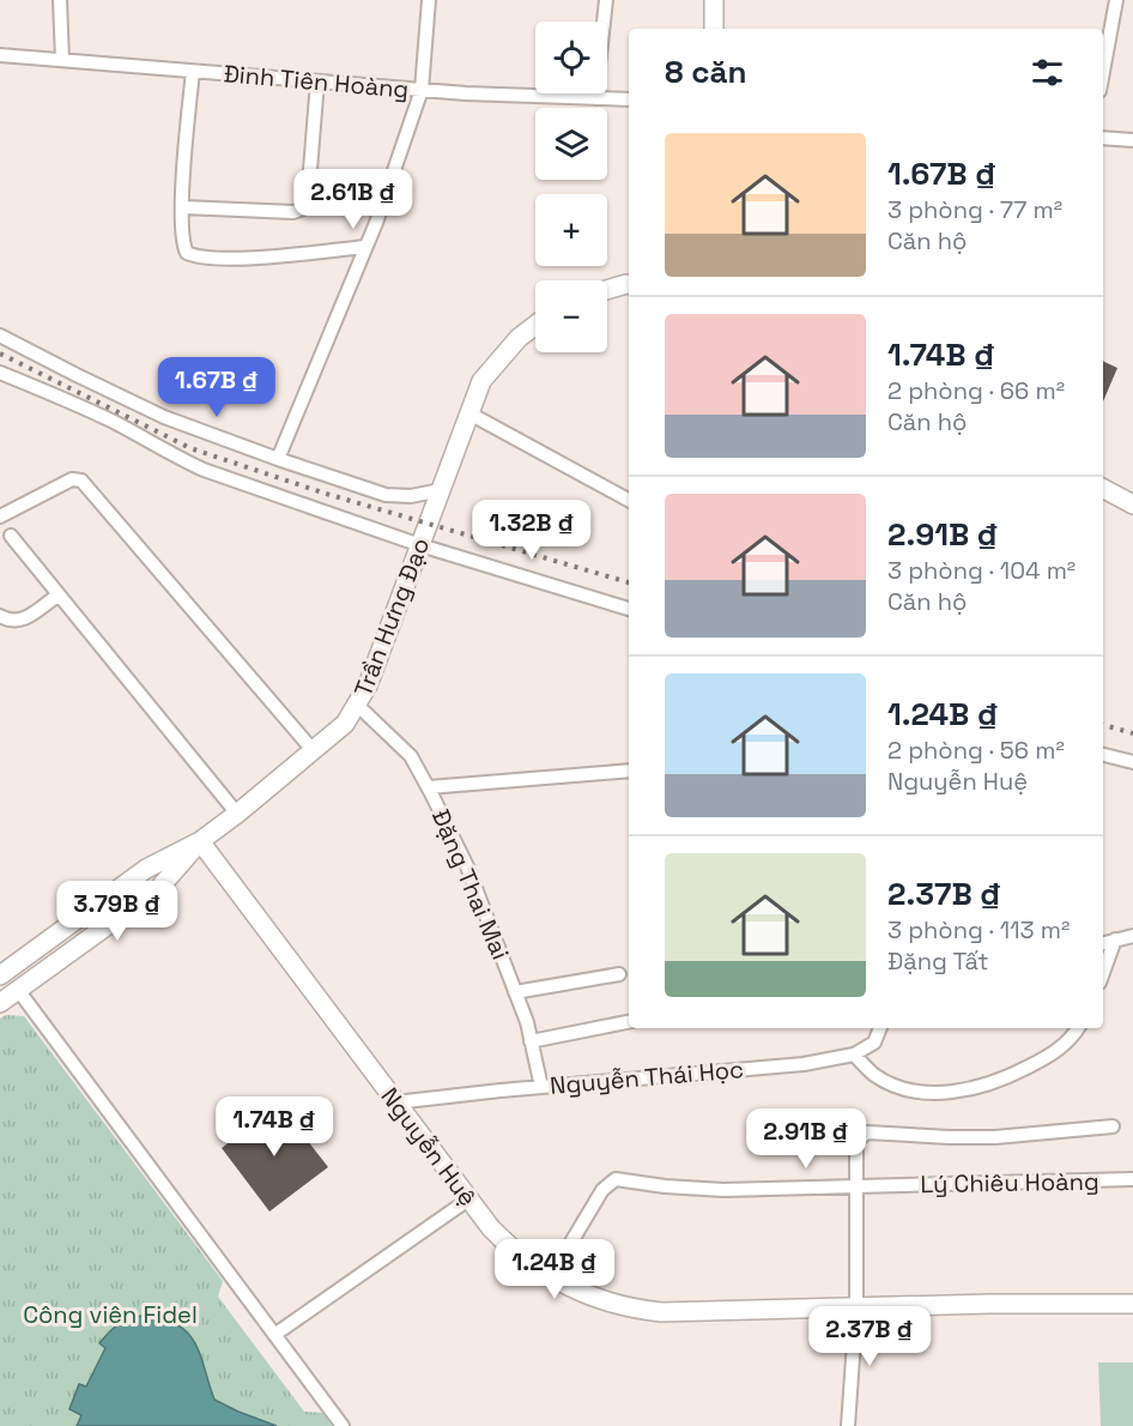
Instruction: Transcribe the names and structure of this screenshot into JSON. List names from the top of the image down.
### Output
{
  "streets": {
    "street": [
      "Đinh Tiên Hoàng",
      "Trần Hưng Đạo",
      "Đặng Thai Mai",
      "Nguyễn Thái Học",
      "Nguyễn Huệ",
      "Lý Chiêu Hoàng"
    ]
  },
  "crossings": [
    ["Trần Hưng Đạo", "Đặng Thai Mai"],
    ["Trần Hưng Đạo", "Nguyễn Huệ"],
    ["Đặng Thai Mai", "Nguyễn Thái Học"],
    ["Nguyễn Thái Học", "Nguyễn Huệ"],
    ["Nguyễn Huệ", "Lý Chiêu Hoàng"]
  ],
  "parks": ["Công viên Fidel"],
  "page": {
    "map_buttons": ["+", "−"],
    "heading": "8 căn",
    "list": [
      {
        "name": "1.67B ₫",
        "note": "3 phòng · 77 m² · Căn hộ"
      },
      {
        "name": "1.74B ₫",
        "note": "2 phòng · 66 m² · Căn hộ"
      },
      {
        "name": "2.91B ₫",
        "note": "3 phòng · 104 m² · Căn hộ"
      },
      {
        "name": "1.24B ₫",
        "note": "2 phòng · 56 m² · Nguyễn Huệ"
      },
      {
        "name": "2.37B ₫",
        "note": "3 phòng · 113 m² · Đặng Tất"
      }
    ],
    "price": [
      "2.61B ₫",
      "1.67B ₫",
      "1.32B ₫",
      "3.79B ₫",
      "1.74B ₫",
      "2.91B ₫",
      "1.24B ₫",
      "2.37B ₫"
    ]
  }
}
